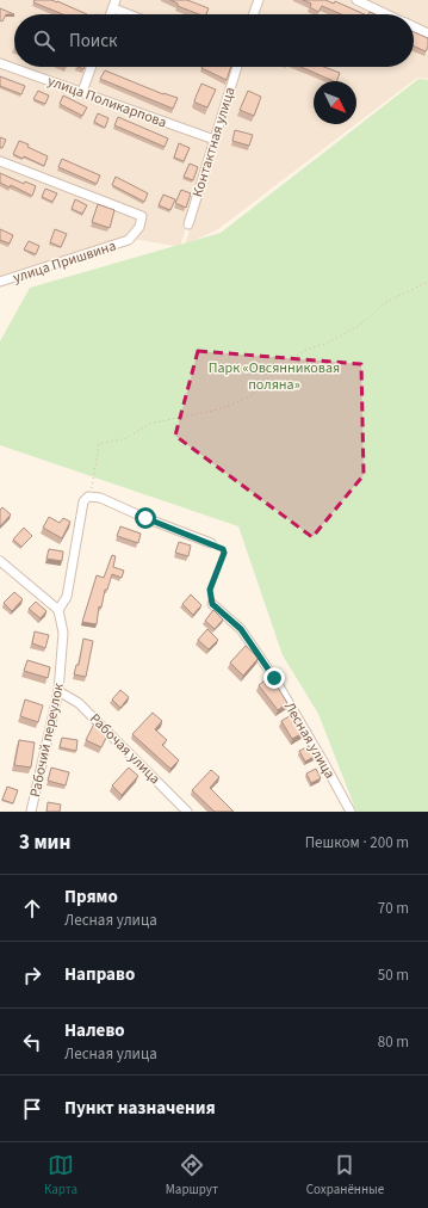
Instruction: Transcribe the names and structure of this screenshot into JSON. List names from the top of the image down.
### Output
{
  "streets": {
    "street": [
      "улица Поликарпова",
      "Контактная улица",
      "улица Пришвина",
      "Рабочий переулок",
      "Лесная улица",
      "Рабочая улица"
    ]
  },
  "crossings": [
    ["улица Поликарпова", "Контактная улица"],
    ["Рабочий переулок", "Рабочая улица"]
  ],
  "parks": ["Парк «Овсянниковая поляна»"],
  "north": "bottom right",
  "page": {
    "search": "Поиск",
    "heading": ["3 мин", "Пешком · 200 m"],
    "list": [
      ["Прямо", "Лесная улица", "70 m"],
      ["Направо", "50 m"],
      ["Налево", "Лесная улица", "80 m"],
      "Пункт назначения"
    ],
    "nav": ["Карта", "Маршрут", "Сохранённые"]
  }
}
